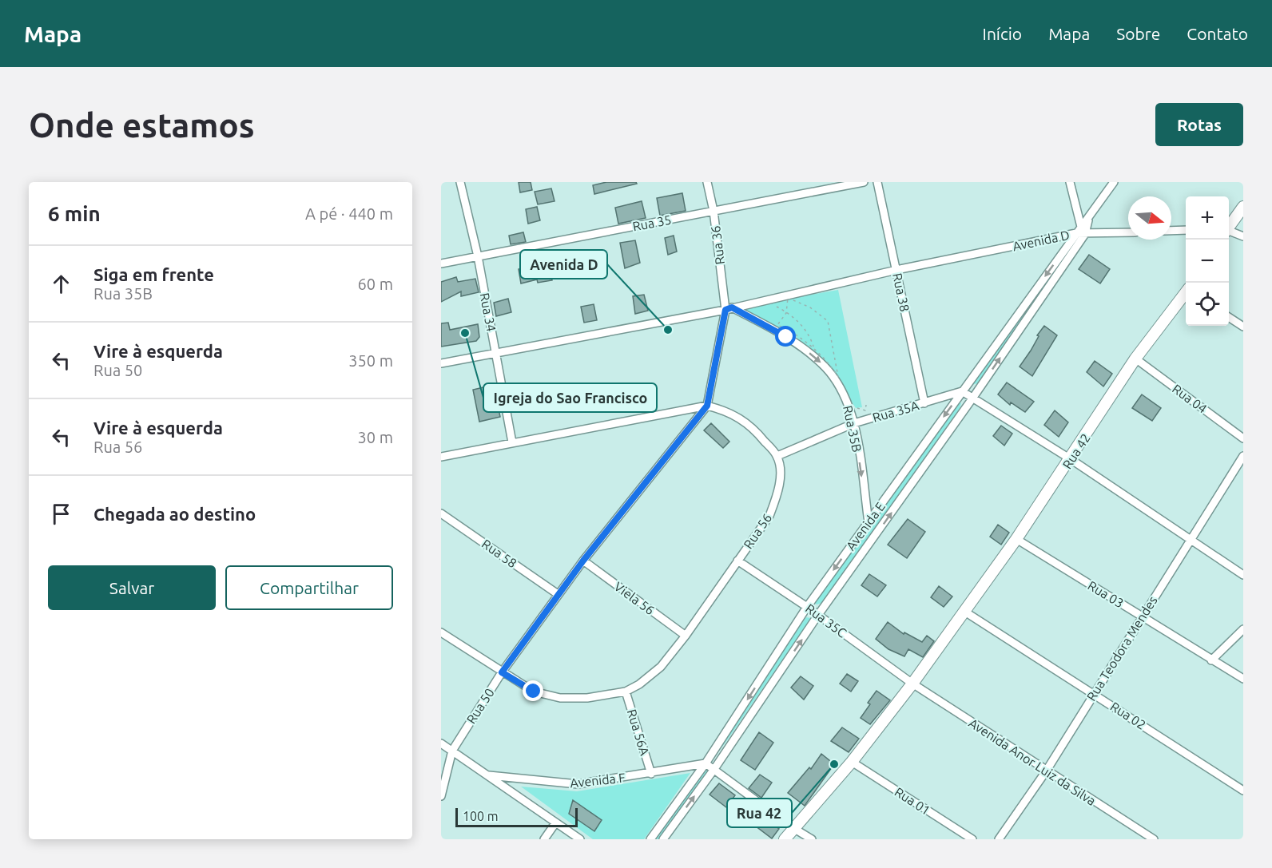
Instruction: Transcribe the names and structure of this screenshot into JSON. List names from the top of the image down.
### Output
{
  "streets": {
    "street": [
      "Rua 35",
      "Avenida D",
      "Rua 36",
      "Rua 38",
      "Rua 34",
      "Rua 04",
      "Rua 35A",
      "Rua 35B",
      "Rua 42",
      "Avenida E",
      "Rua 56",
      "Rua 58",
      "Rua 03",
      "Viela 56",
      "Rua 35C",
      "Rua Teodora Mendes",
      "Rua 50",
      "Rua 02",
      "Rua 56A",
      "Avenida Anor Luiz da Silva",
      "Avenida F",
      "Rua 01"
    ]
  },
  "crossings": [
    ["Rua 35", "Rua 36"],
    ["Rua 35", "Rua 34"],
    ["Avenida D", "Rua 36"],
    ["Avenida D", "Rua 38"],
    ["Avenida D", "Rua 34"],
    ["Avenida D", "Rua 35B"],
    ["Avenida D", "Avenida E"],
    ["Avenida D", "Rua 50"],
    ["Rua 36", "Rua 35B"],
    ["Rua 36", "Rua 50"],
    ["Rua 38", "Rua 35A"],
    ["Rua 04", "Rua 42"],
    ["Rua 35A", "Rua 35B"],
    ["Rua 35A", "Avenida E"],
    ["Rua 35A", "Rua 56"],
    ["Rua 35B", "Avenida E"],
    ["Rua 35B", "Rua 50"],
    ["Rua 42", "Rua 03"],
    ["Rua 42", "Rua 35C"],
    ["Rua 42", "Rua 02"],
    ["Rua 42", "Avenida Anor Luiz da Silva"],
    ["Rua 42", "Rua 01"],
    ["Avenida E", "Rua 35C"],
    ["Avenida E", "Avenida F"],
    ["Rua 56", "Viela 56"],
    ["Rua 56", "Rua 35C"],
    ["Rua 56", "Rua 50"],
    ["Rua 56", "Rua 56A"],
    ["Rua 58", "Rua 50"],
    ["Rua 03", "Rua Teodora Mendes"],
    ["Viela 56", "Rua 50"],
    ["Rua 35C", "Avenida Anor Luiz da Silva"],
    ["Rua Teodora Mendes", "Rua 02"],
    ["Rua Teodora Mendes", "Avenida Anor Luiz da Silva"],
    ["Rua 50", "Avenida F"],
    ["Rua 56A", "Avenida F"]
  ],
  "one_way": ["Rua 35B"],
  "places": ["Avenida D", "Igreja do Sao Francisco", "Rua 42"],
  "scale_bar": "100 m",
  "north": "right",
  "page": {
    "header": "Mapa",
    "nav": [
      "Início",
      "Mapa",
      "Sobre",
      "Contato"
    ],
    "buttons": [
      "Rotas",
      ["Salvar", "Compartilhar"]
    ],
    "title": "Onde estamos",
    "heading": ["6 min", "A pé · 440 m"],
    "map_buttons": ["+", "−"],
    "list": [
      ["Siga em frente", "Rua 35B", "60 m"],
      ["Vire à esquerda", "Rua 50", "350 m"],
      ["Vire à esquerda", "Rua 56", "30 m"],
      "Chegada ao destino"
    ],
    "scale": "100 m"
  }
}
